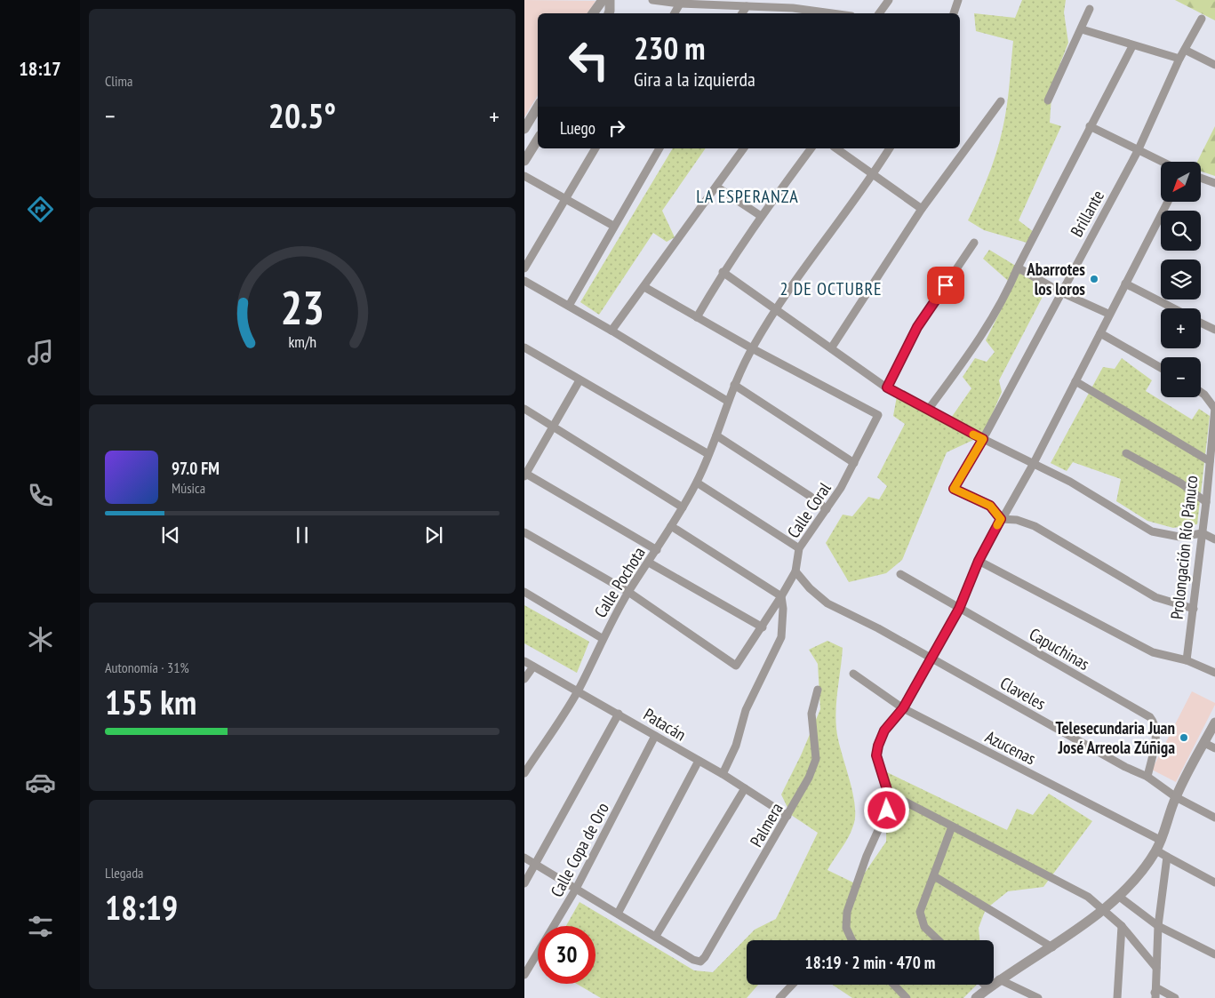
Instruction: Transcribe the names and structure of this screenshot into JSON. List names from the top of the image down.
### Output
{
  "streets": {
    "street": [
      "Brillante",
      "Calle Coral",
      "Prolongación Río Pánuco",
      "Calle Pochota",
      "Capuchinas",
      "Claveles",
      "Patacán",
      "Azucenas",
      "Palmera",
      "Calle Copa de Oro"
    ]
  },
  "crossings": [
    ["Calle Coral", "Calle Pochota"],
    ["Calle Coral", "Claveles"],
    ["Calle Pochota", "Patacán"],
    ["Capuchinas", "Claveles"],
    ["Patacán", "Palmera"],
    ["Patacán", "Calle Copa de Oro"]
  ],
  "districts": ["LA ESPERANZA", "2 DE OCTUBRE"],
  "places": ["Abarrotes los loros", "Telesecundaria Juan José Arreola Zúñiga"],
  "north": "bottom left",
  "page": {
    "tabs": "18:17",
    "tile": [
      "Clima",
      ["Autonomía · 31%", "155 km"],
      ["Llegada", "18:19"]
    ],
    "turn": ["230 m", "Gira a la izquierda"],
    "heat": ["−", "20.5°", "+"],
    "then": "Luego",
    "map_buttons": ["+", "−"],
    "song": ["97.0 FM", "Música"],
    "limit": "30",
    "trip": "18:19 · 2 min · 470 m",
    "gauge": ["23", "km/h"]
  }
}
